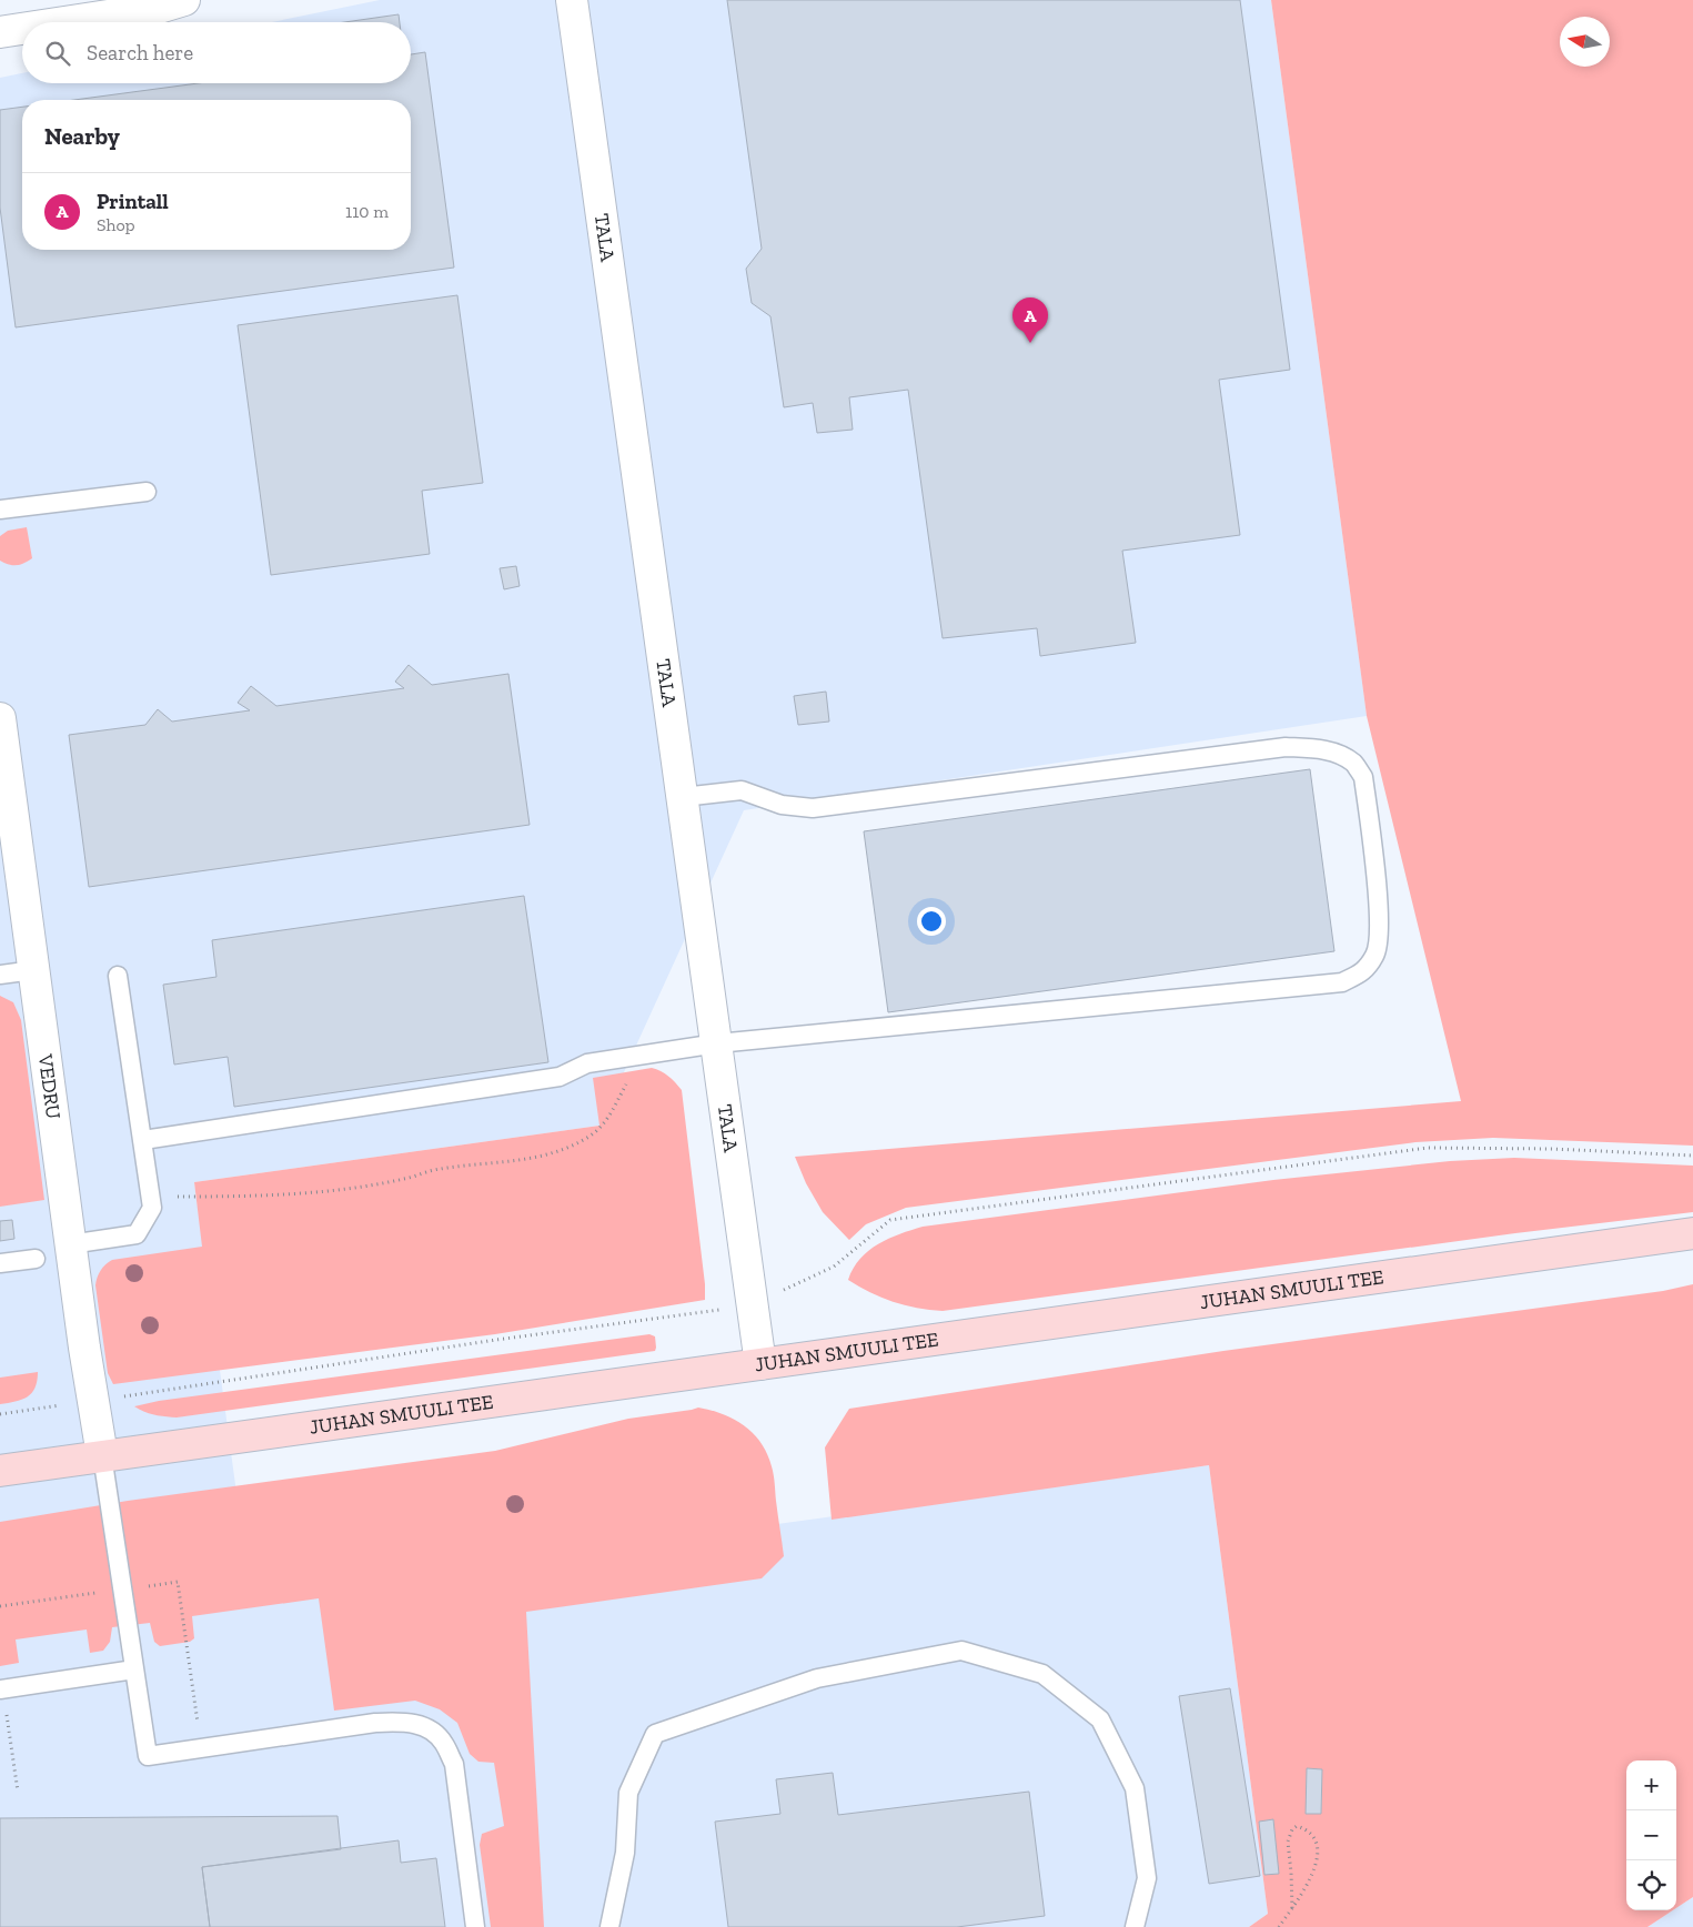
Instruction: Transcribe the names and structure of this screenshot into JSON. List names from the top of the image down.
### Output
{
  "streets": {
    "main road": ["JUHAN SMUULI TEE"],
    "street": ["TALA", "VEDRU"]
  },
  "crossings": [
    ["TALA", "JUHAN SMUULI TEE"],
    ["VEDRU", "JUHAN SMUULI TEE"]
  ],
  "north": "left",
  "page": {
    "search": "Search here",
    "heading": "Nearby",
    "list": [
      {
        "mark": "A",
        "name": "Printall",
        "note": "Shop",
        "value": "110 m"
      }
    ],
    "pins": "A",
    "map_buttons": ["+", "−"]
  }
}
